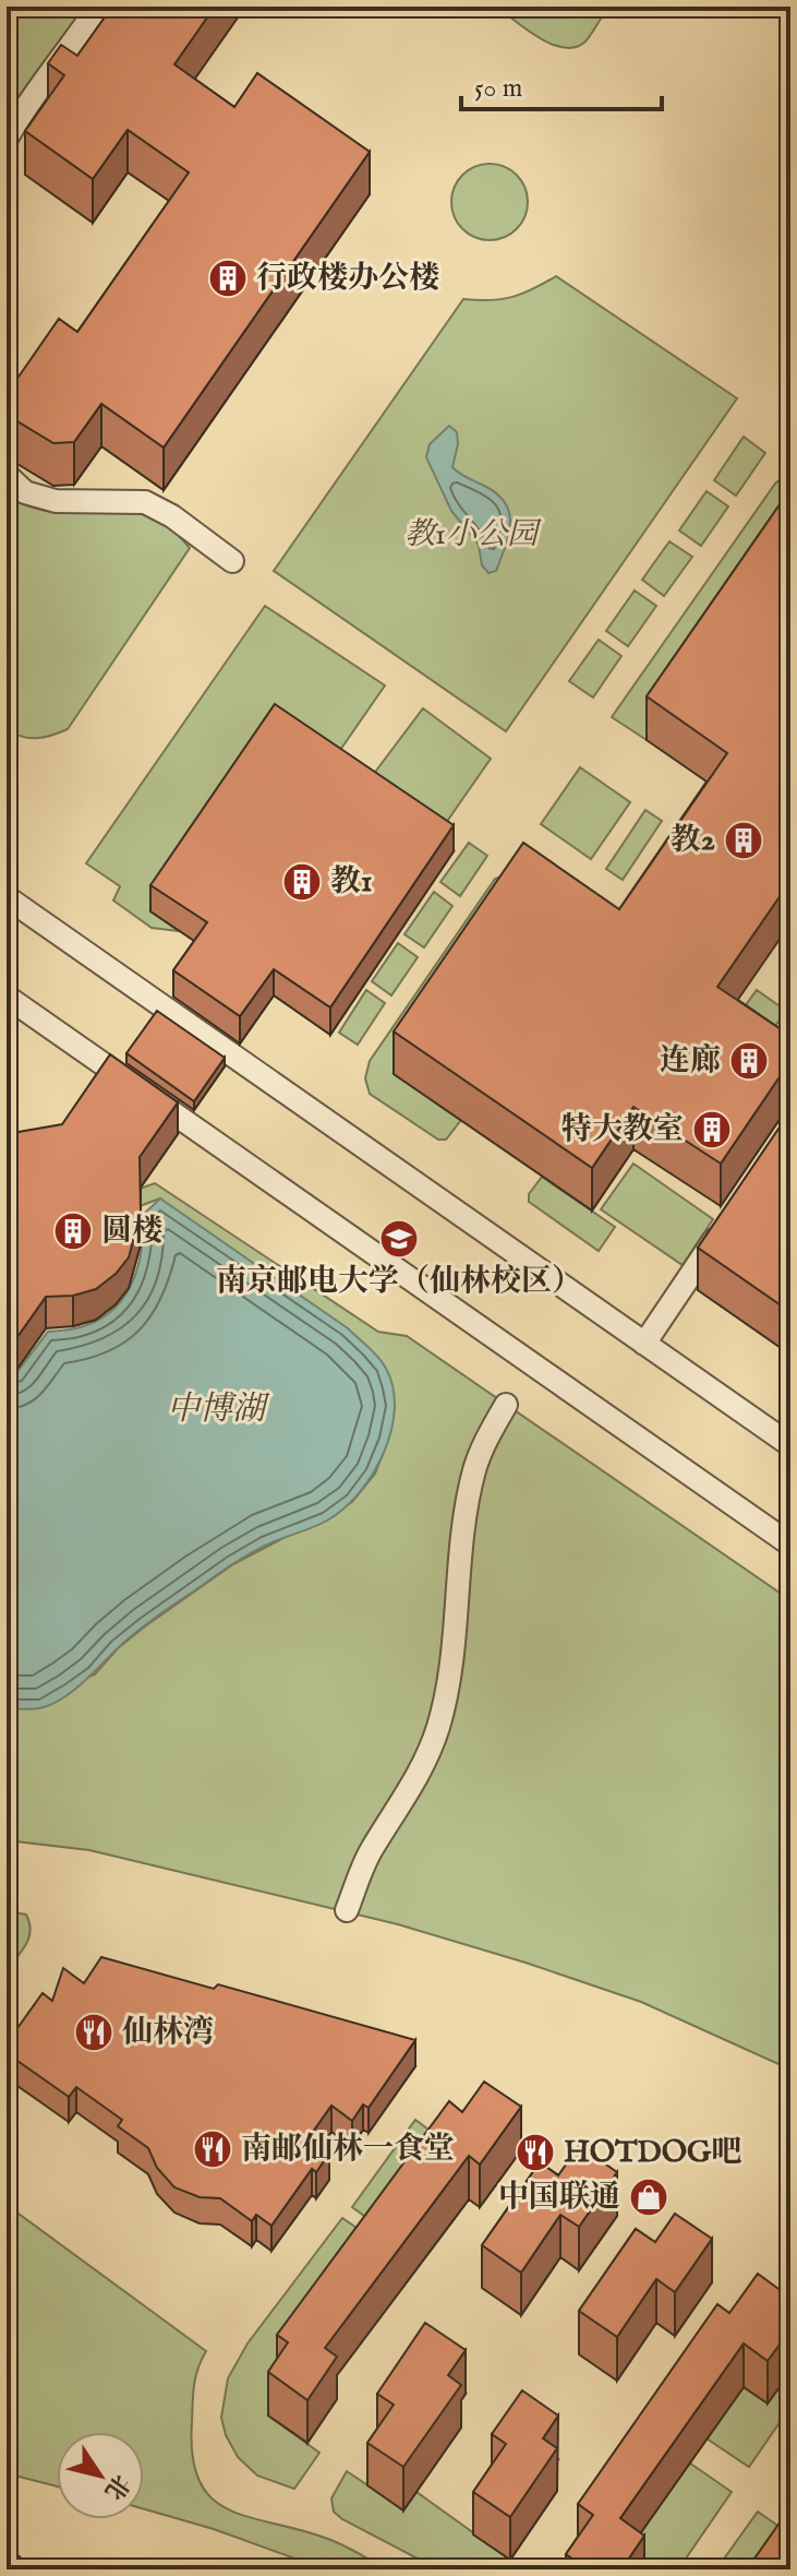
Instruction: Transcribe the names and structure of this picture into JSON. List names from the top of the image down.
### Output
{
  "water": ["中博湖"],
  "parks": ["教1小公园"],
  "places": {
    "building": [
      "行政楼办公楼",
      "教2",
      "教1",
      "连廊",
      "特大教室",
      "圆楼"
    ],
    "school or university": ["南京邮电大学（仙林校区）"],
    "restaurant": ["仙林湾", "南邮仙林一食堂", "HOTDOG吧"],
    "shop": ["中国联通"]
  },
  "scale_bar": "50 m",
  "north": "bottom right"
}
